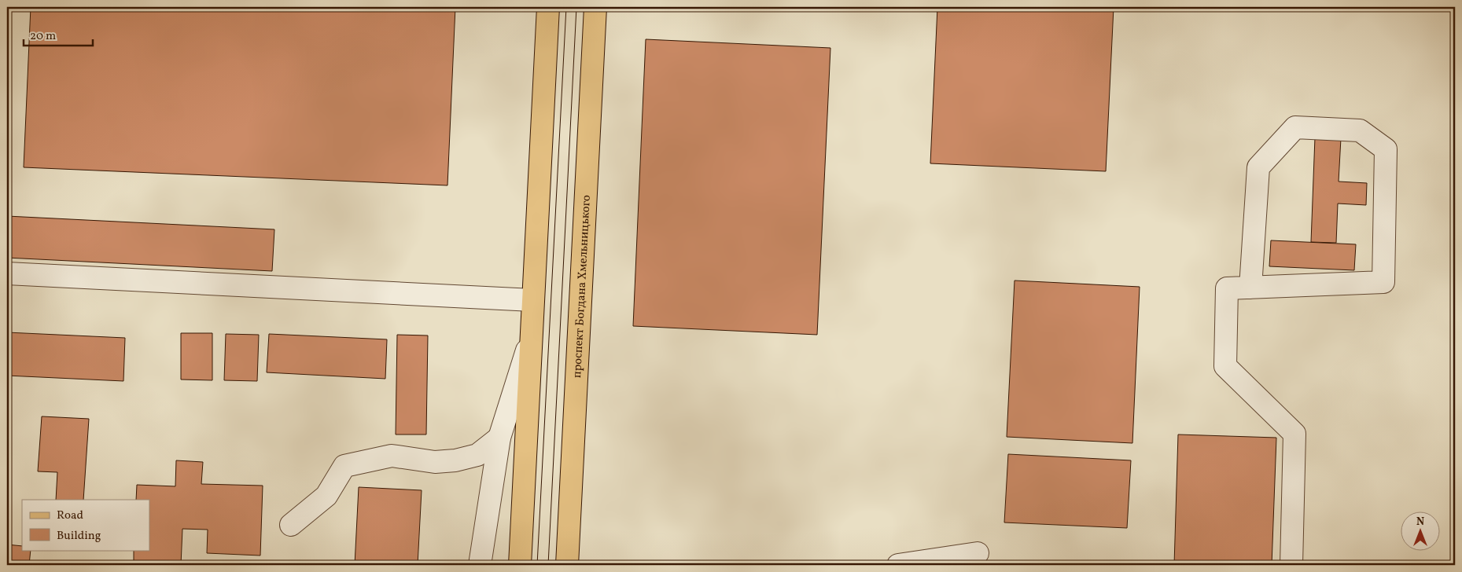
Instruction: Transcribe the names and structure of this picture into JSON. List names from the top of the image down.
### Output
{
  "streets": {
    "main road": ["проспект Богдана Хмельницького"]
  },
  "legend": ["Road", "Building"],
  "scale_bar": "20 m",
  "north": "top"
}
